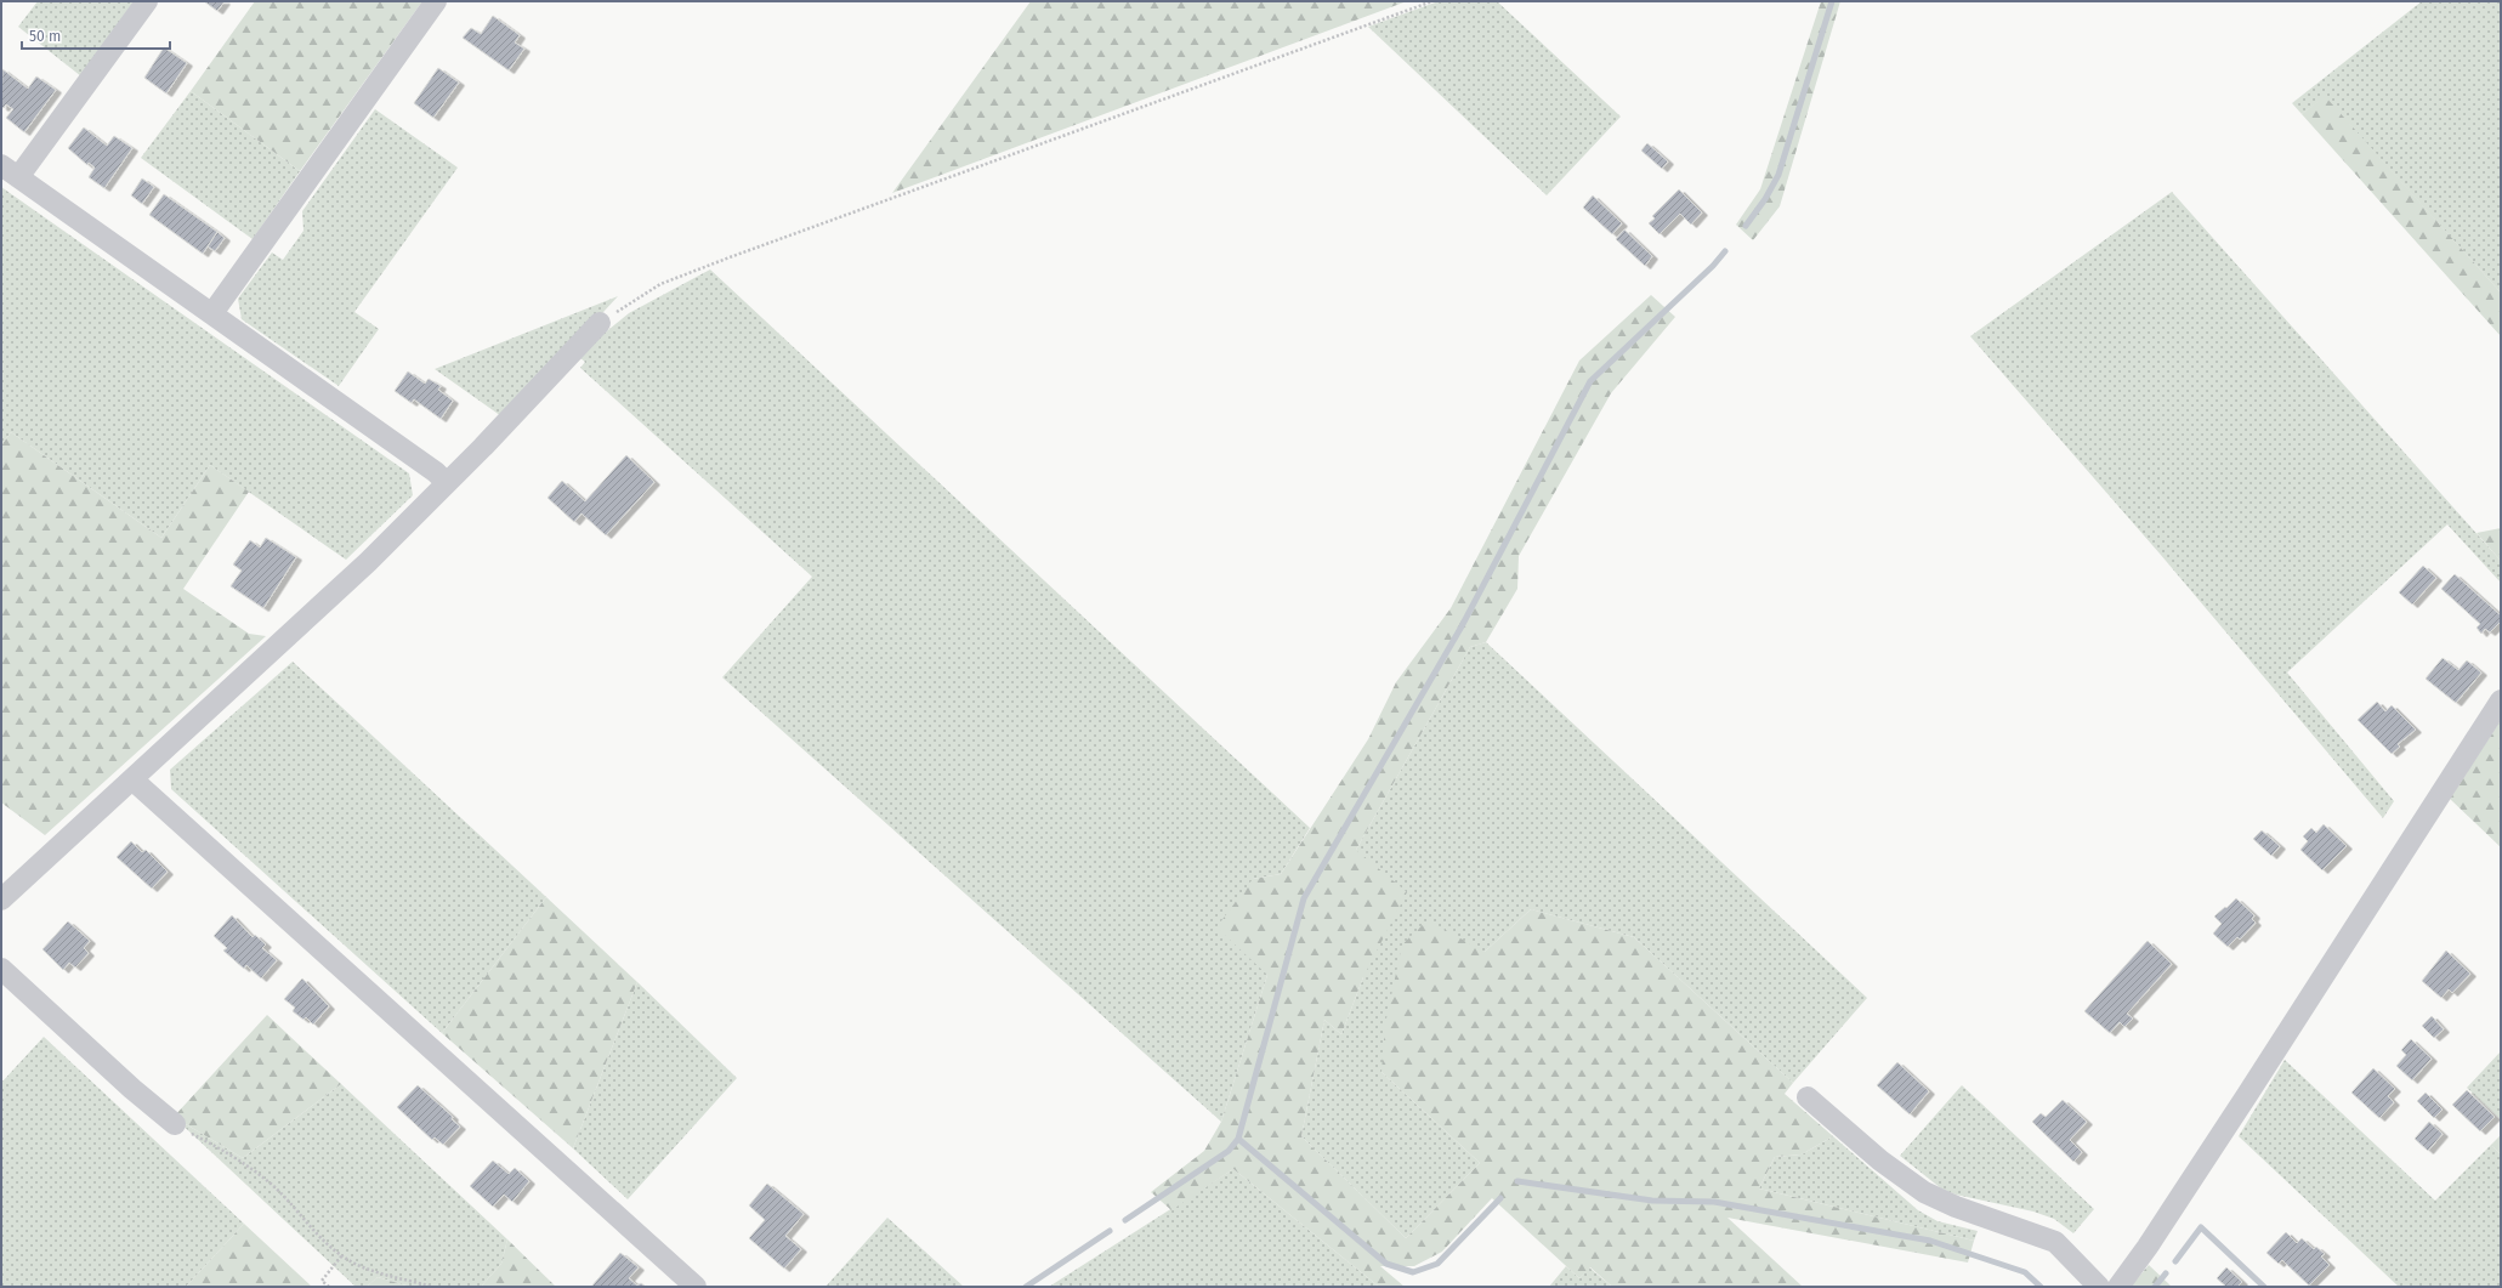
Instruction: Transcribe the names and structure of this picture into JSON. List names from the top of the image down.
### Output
{
  "scale_bar": "50 m"
}
